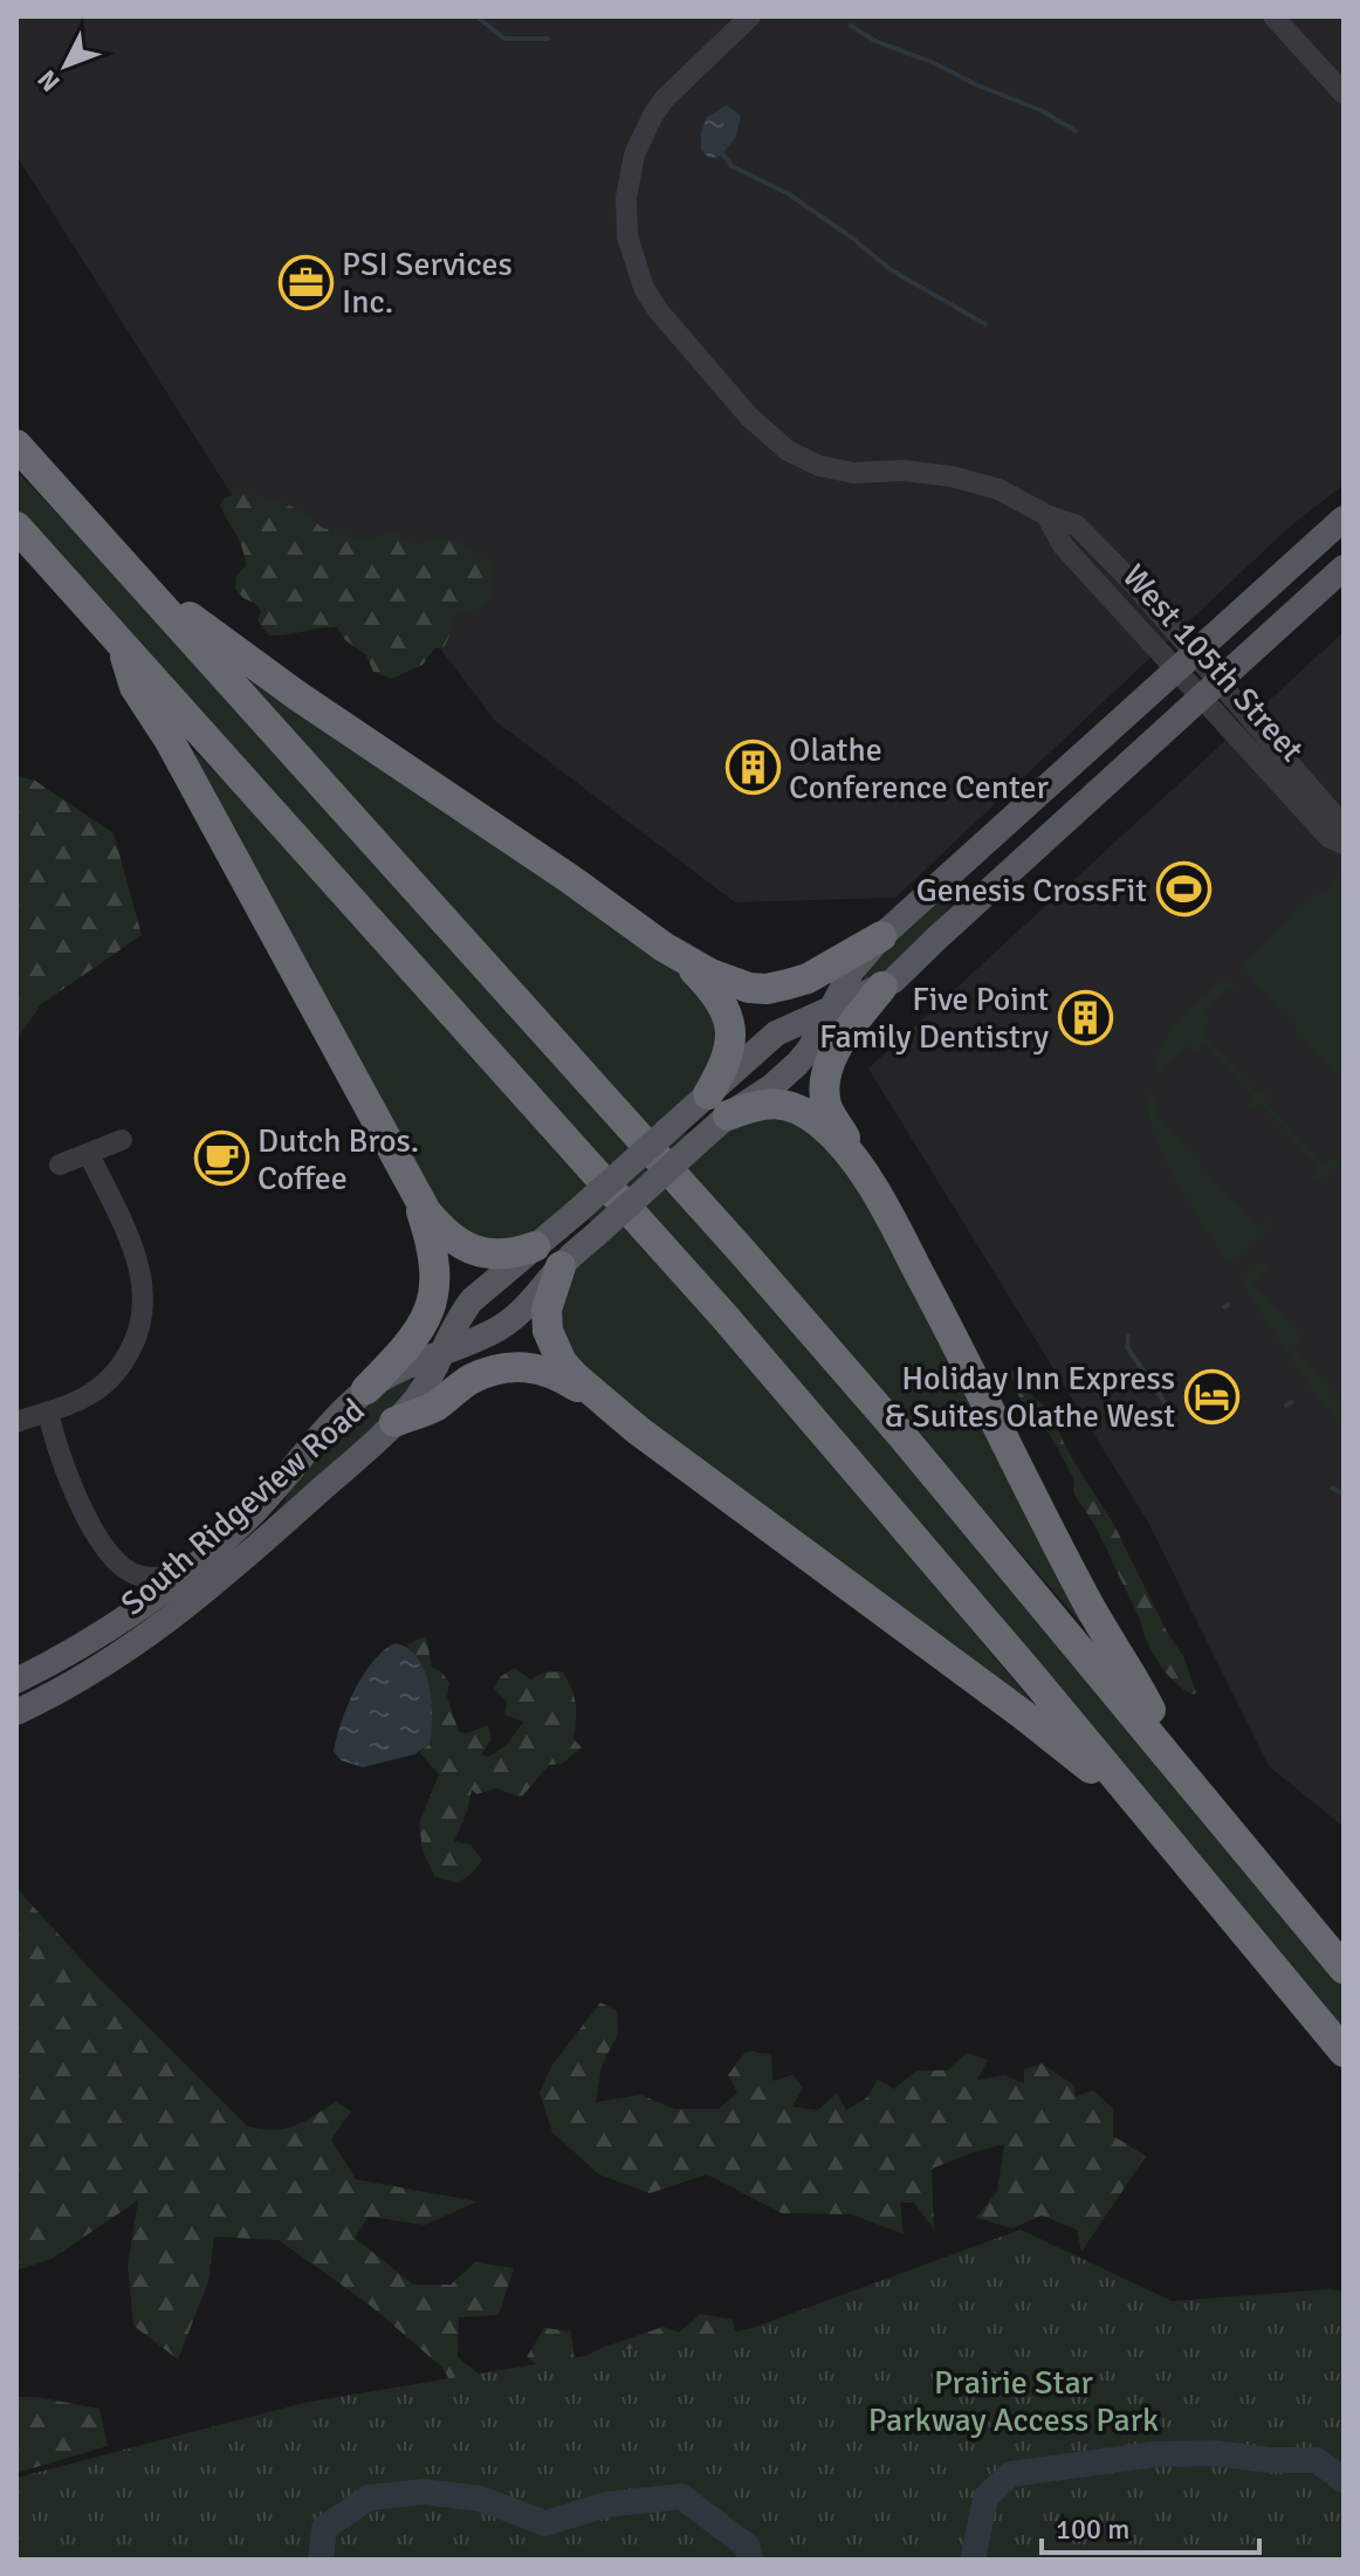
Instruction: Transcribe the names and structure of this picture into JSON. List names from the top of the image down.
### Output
{
  "streets": {
    "main road": ["South Ridgeview Road"],
    "street": ["West 105th Street"]
  },
  "crossings": [
    ["West 105th Street", "South Ridgeview Road"]
  ],
  "parks": ["Prairie Star Parkway Access Park"],
  "places": {
    "office": ["PSI Services Inc."],
    "building": ["Olathe Conference Center", "Five Point Family Dentistry"],
    "sports": ["Genesis CrossFit"],
    "cafe": ["Dutch Bros. Coffee"],
    "hotel": ["Holiday Inn Express & Suites Olathe West"]
  },
  "scale_bar": "100 m",
  "north": "bottom left"
}
